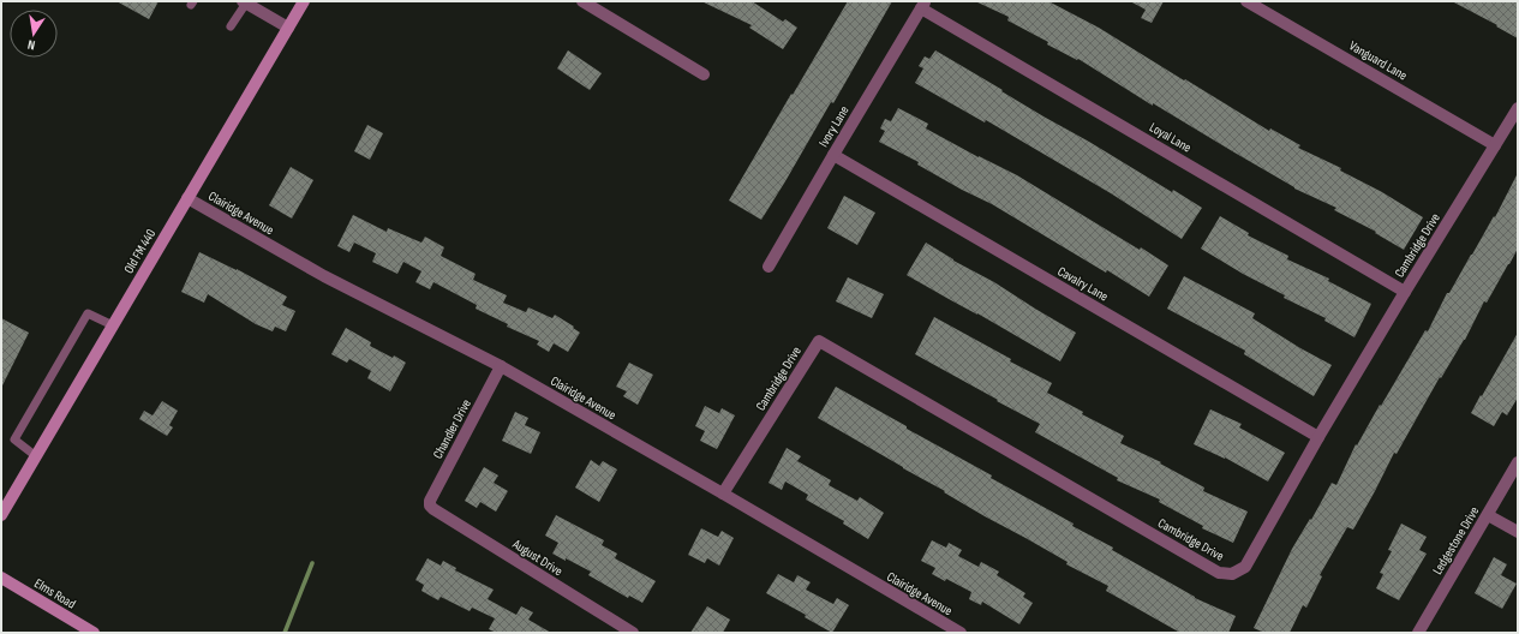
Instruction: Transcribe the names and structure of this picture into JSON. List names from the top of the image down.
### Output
{
  "streets": {
    "street": [
      "Vanguard Lane",
      "Ivory Lane",
      "Loyal Lane",
      "Clairidge Avenue",
      "Cambridge Drive",
      "Old FM 440",
      "Cavalry Lane",
      "Chandler Drive",
      "Ledgestone Drive",
      "August Drive",
      "Elms Road"
    ]
  },
  "crossings": [
    ["Vanguard Lane", "Cambridge Drive"],
    ["Ivory Lane", "Loyal Lane"],
    ["Ivory Lane", "Cavalry Lane"],
    ["Loyal Lane", "Cambridge Drive"],
    ["Clairidge Avenue", "Cambridge Drive"],
    ["Clairidge Avenue", "Old FM 440"],
    ["Clairidge Avenue", "Chandler Drive"],
    ["Cambridge Drive", "Cavalry Lane"],
    ["Chandler Drive", "August Drive"]
  ],
  "north": "bottom"
}
